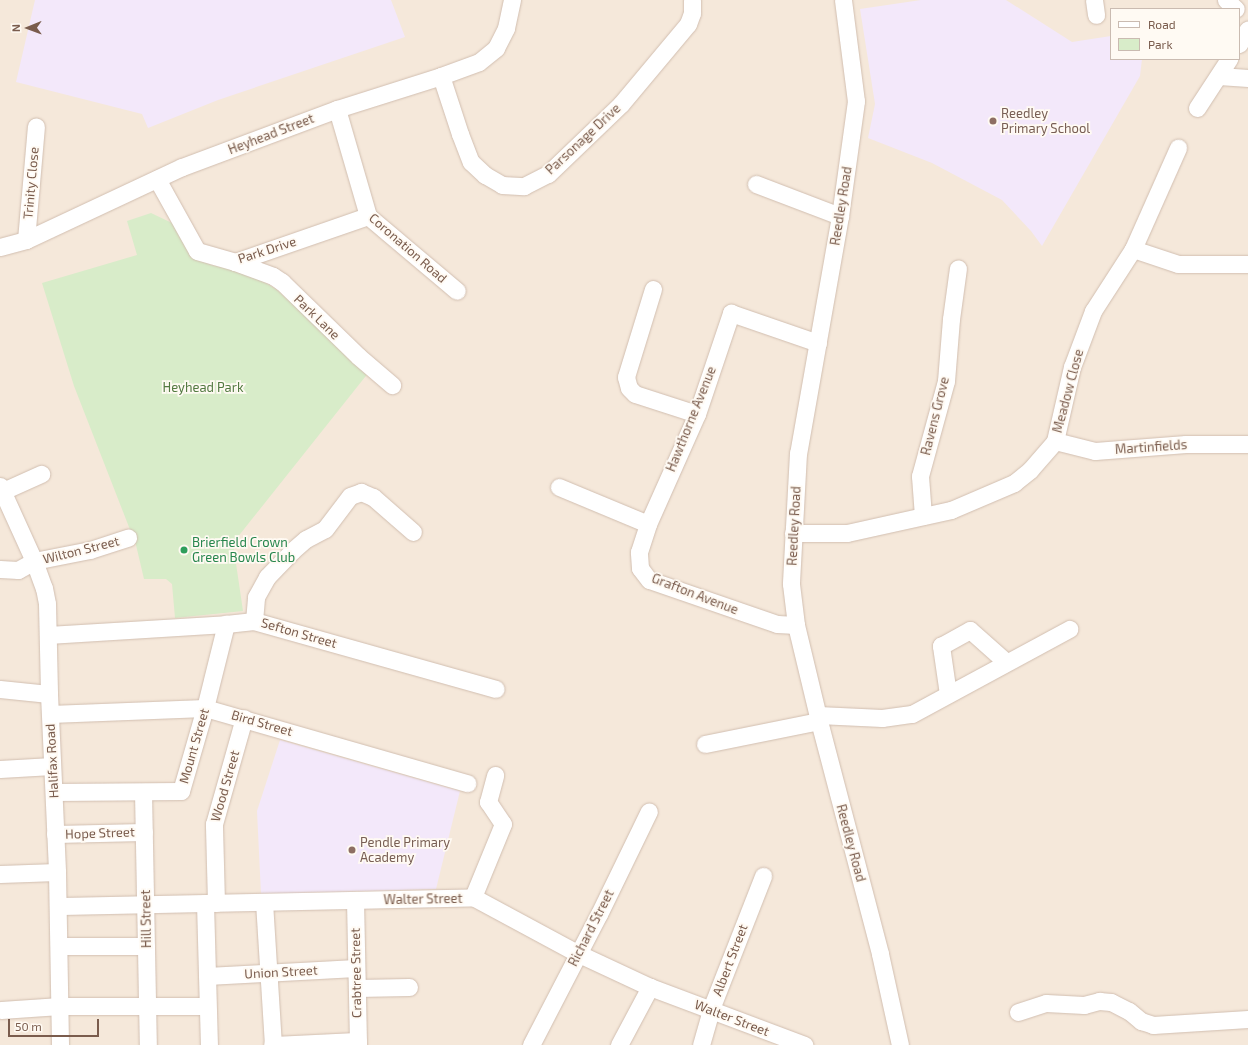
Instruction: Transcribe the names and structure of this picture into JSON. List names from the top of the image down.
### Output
{
  "streets": {
    "street": [
      "Heyhead Street",
      "Parsonage Drive",
      "Trinity Close",
      "Reedley Road",
      "Coronation Road",
      "Park Drive",
      "Park Lane",
      "Meadow Close",
      "Ravens Grove",
      "Hawthorne Avenue",
      "Martinfields",
      "Wilton Street",
      "Grafton Avenue",
      "Sefton Street",
      "Bird Street",
      "Mount Street",
      "Halifax Road",
      "Wood Street",
      "Hope Street",
      "Walter Street",
      "Hill Street",
      "Richard Street",
      "Albert Street",
      "Union Street",
      "Crabtree Street"
    ]
  },
  "crossings": [
    ["Heyhead Street", "Parsonage Drive"],
    ["Heyhead Street", "Trinity Close"],
    ["Heyhead Street", "Coronation Road"],
    ["Heyhead Street", "Park Drive"],
    ["Reedley Road", "Meadow Close"],
    ["Reedley Road", "Hawthorne Avenue"],
    ["Reedley Road", "Grafton Avenue"],
    ["Coronation Road", "Park Drive"],
    ["Park Drive", "Park Lane"],
    ["Meadow Close", "Ravens Grove"],
    ["Meadow Close", "Martinfields"],
    ["Hawthorne Avenue", "Grafton Avenue"],
    ["Wilton Street", "Halifax Road"],
    ["Sefton Street", "Mount Street"],
    ["Sefton Street", "Halifax Road"],
    ["Bird Street", "Mount Street"],
    ["Bird Street", "Halifax Road"],
    ["Bird Street", "Wood Street"],
    ["Mount Street", "Halifax Road"],
    ["Mount Street", "Hill Street"],
    ["Halifax Road", "Hope Street"],
    ["Halifax Road", "Walter Street"],
    ["Wood Street", "Walter Street"],
    ["Wood Street", "Union Street"],
    ["Hope Street", "Hill Street"],
    ["Walter Street", "Hill Street"],
    ["Walter Street", "Richard Street"],
    ["Walter Street", "Albert Street"],
    ["Walter Street", "Crabtree Street"],
    ["Union Street", "Crabtree Street"]
  ],
  "parks": ["Heyhead Park"],
  "places": ["Reedley Primary School", "Brierfield Crown Green Bowls Club", "Pendle Primary Academy"],
  "legend": ["Road", "Park"],
  "scale_bar": "50 m",
  "north": "left"
}
